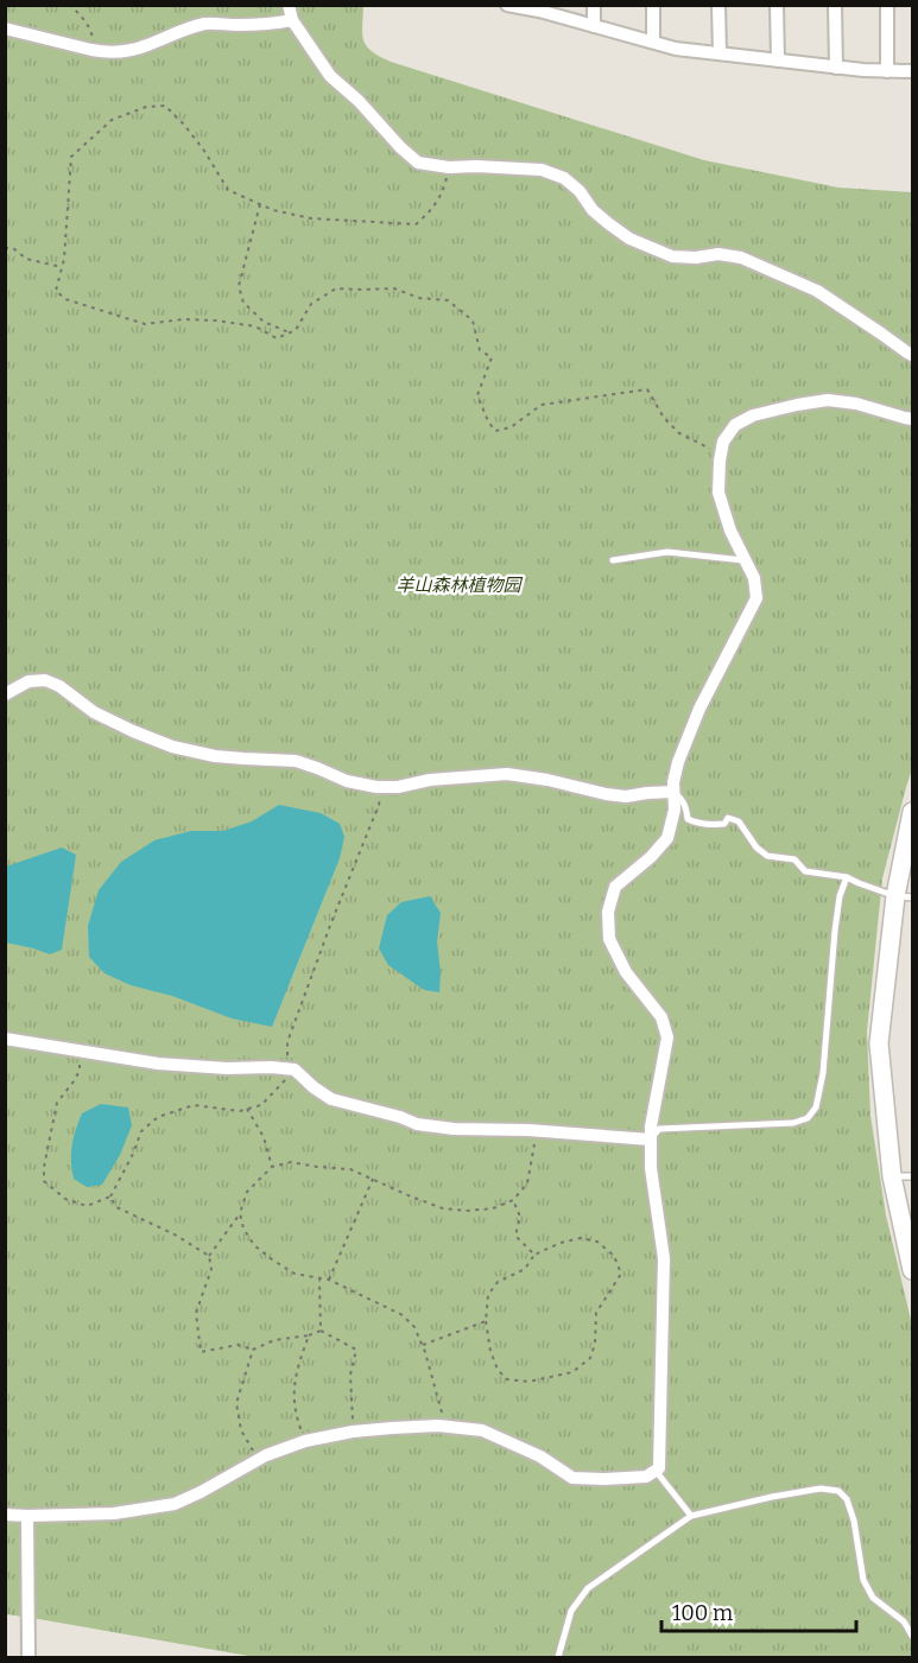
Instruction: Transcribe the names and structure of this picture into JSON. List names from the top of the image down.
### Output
{
  "parks": ["羊山森林植物园"],
  "scale_bar": "100 m"
}
